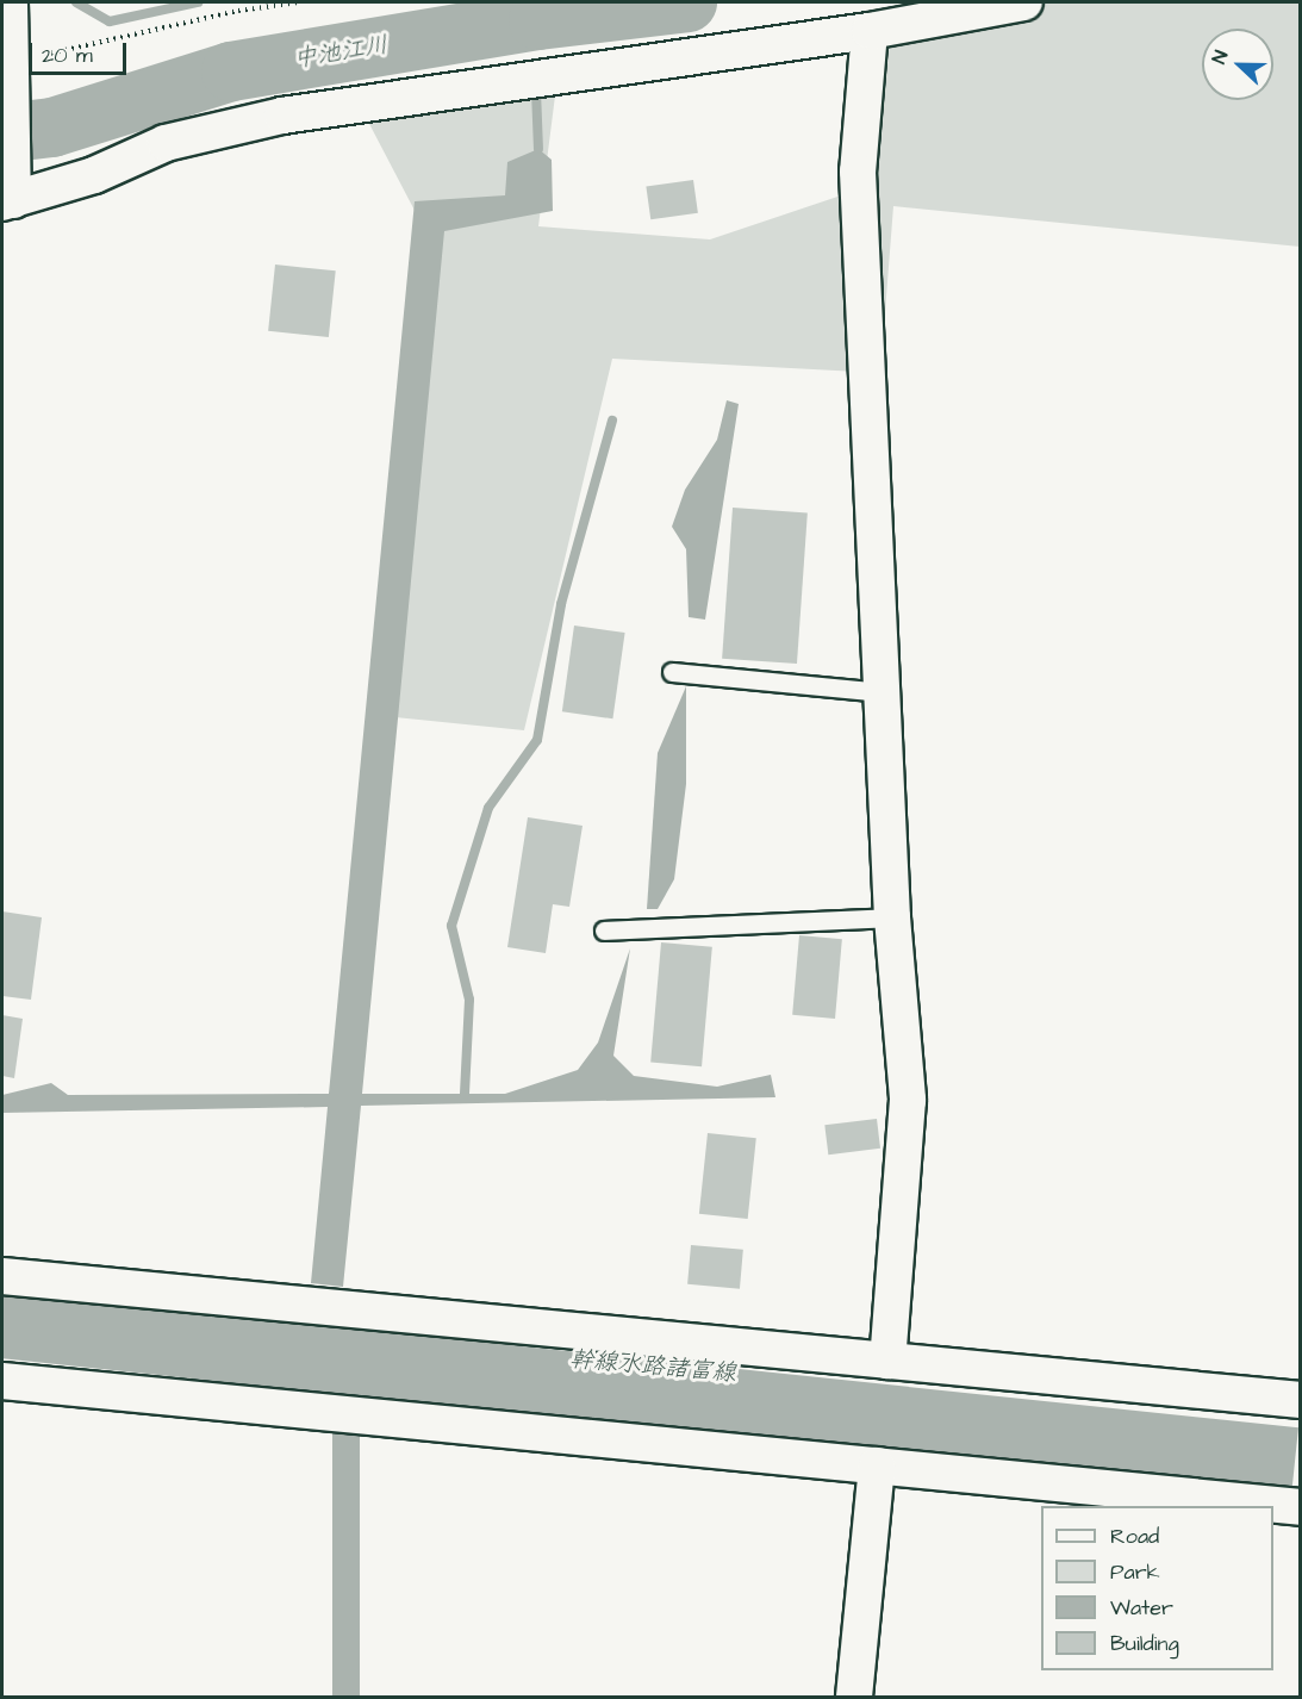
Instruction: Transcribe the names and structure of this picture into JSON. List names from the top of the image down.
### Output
{
  "water": ["中池江川", "幹線水路諸富線"],
  "legend": [
    "Road",
    "Park",
    "Water",
    "Building"
  ],
  "scale_bar": "20 m",
  "north": "left"
}
